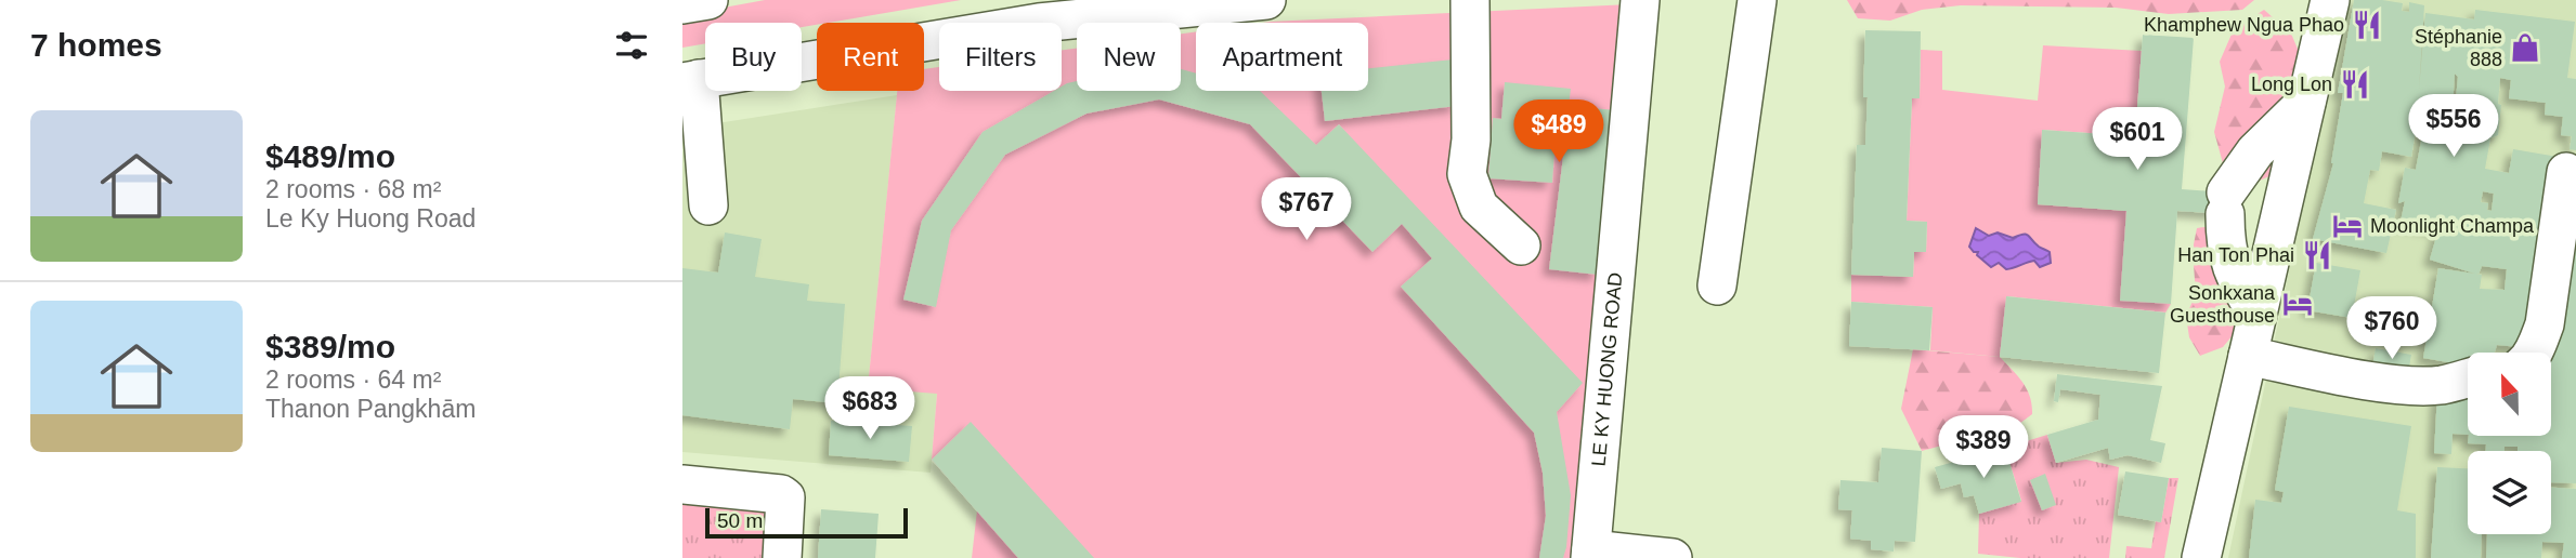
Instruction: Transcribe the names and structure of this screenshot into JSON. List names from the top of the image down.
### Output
{
  "streets": {
    "street": ["LE KY HUONG ROAD"]
  },
  "places": {
    "restaurant": ["Khamphew Ngua Phao", "Long Lon", "Han Ton Phai"],
    "shop": ["Stéphanie 888"],
    "hotel": ["Moonlight Champa", "Sonkxana Guesthouse"]
  },
  "scale_bar": "50 m",
  "north": "top",
  "page": {
    "heading": "7 homes",
    "chip": [
      "Buy",
      "Rent",
      "Filters",
      "New",
      "Apartment"
    ],
    "list": [
      {
        "name": "$489/mo",
        "note": "2 rooms · 68 m² · Le Ky Huong Road"
      },
      {
        "name": "$389/mo",
        "note": "2 rooms · 64 m² · Thanon Pangkhām"
      }
    ],
    "price": [
      "$556",
      "$489",
      "$601",
      "$767",
      "$760",
      "$683",
      "$389"
    ],
    "scale": "50 m"
  }
}
